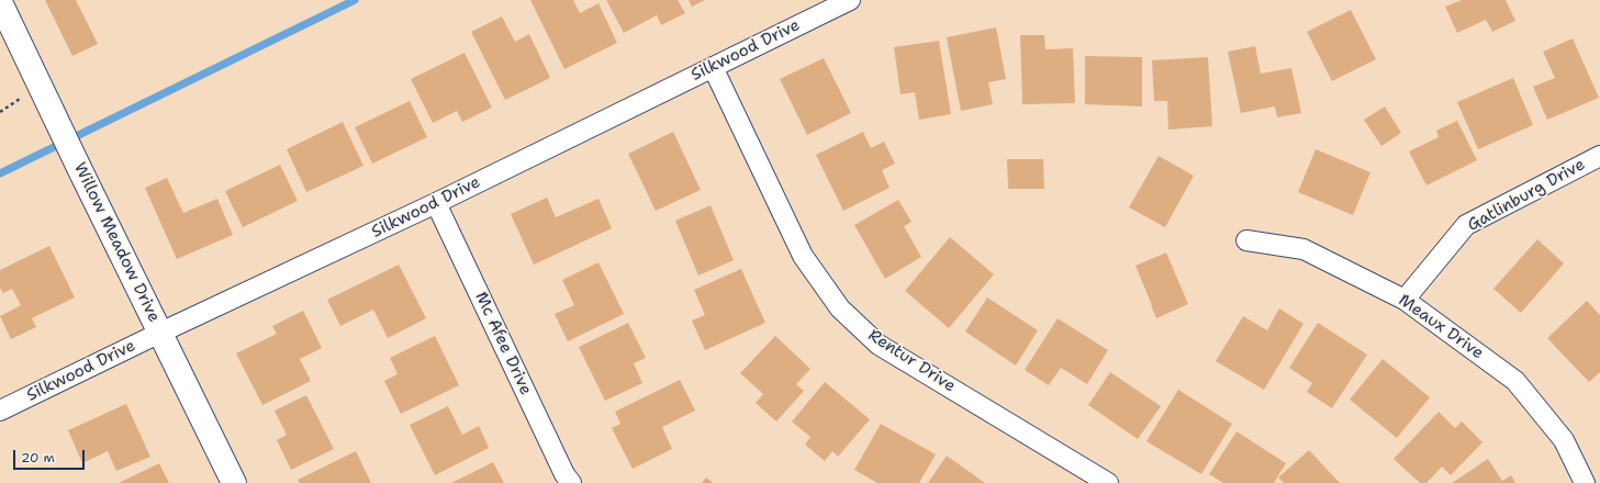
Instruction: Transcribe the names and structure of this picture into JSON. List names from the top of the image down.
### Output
{
  "streets": {
    "street": [
      "Silkwood Drive",
      "Gatlinburg Drive",
      "Willow Meadow Drive",
      "Meaux Drive",
      "Mc Afee Drive",
      "Rentur Drive"
    ]
  },
  "crossings": [
    ["Silkwood Drive", "Willow Meadow Drive"],
    ["Silkwood Drive", "Mc Afee Drive"],
    ["Silkwood Drive", "Rentur Drive"],
    ["Gatlinburg Drive", "Meaux Drive"]
  ],
  "scale_bar": "20 m"
}
